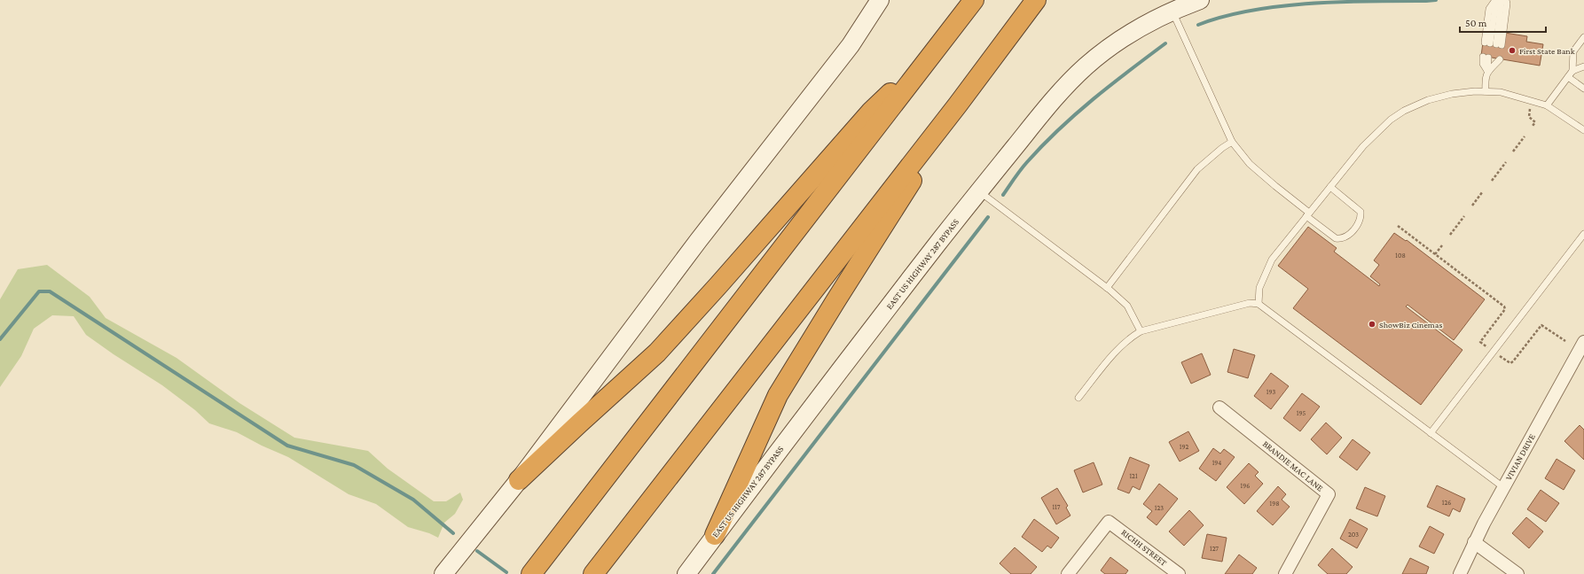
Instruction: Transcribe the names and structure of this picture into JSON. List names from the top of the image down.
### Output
{
  "streets": {
    "main road": ["EAST US HIGHWAY 287 BYPASS"],
    "street": ["VIVIAN DRIVE", "BRANDIE MAC LANE", "RICHH STREET"]
  },
  "places": ["First State Bank", "ShowBiz Cinemas"],
  "house_numbers": [
    "108",
    "193",
    "195",
    "192",
    "194",
    "121",
    "196",
    "126",
    "198",
    "117",
    "123",
    "203",
    "127"
  ],
  "scale_bar": "50 m"
}
